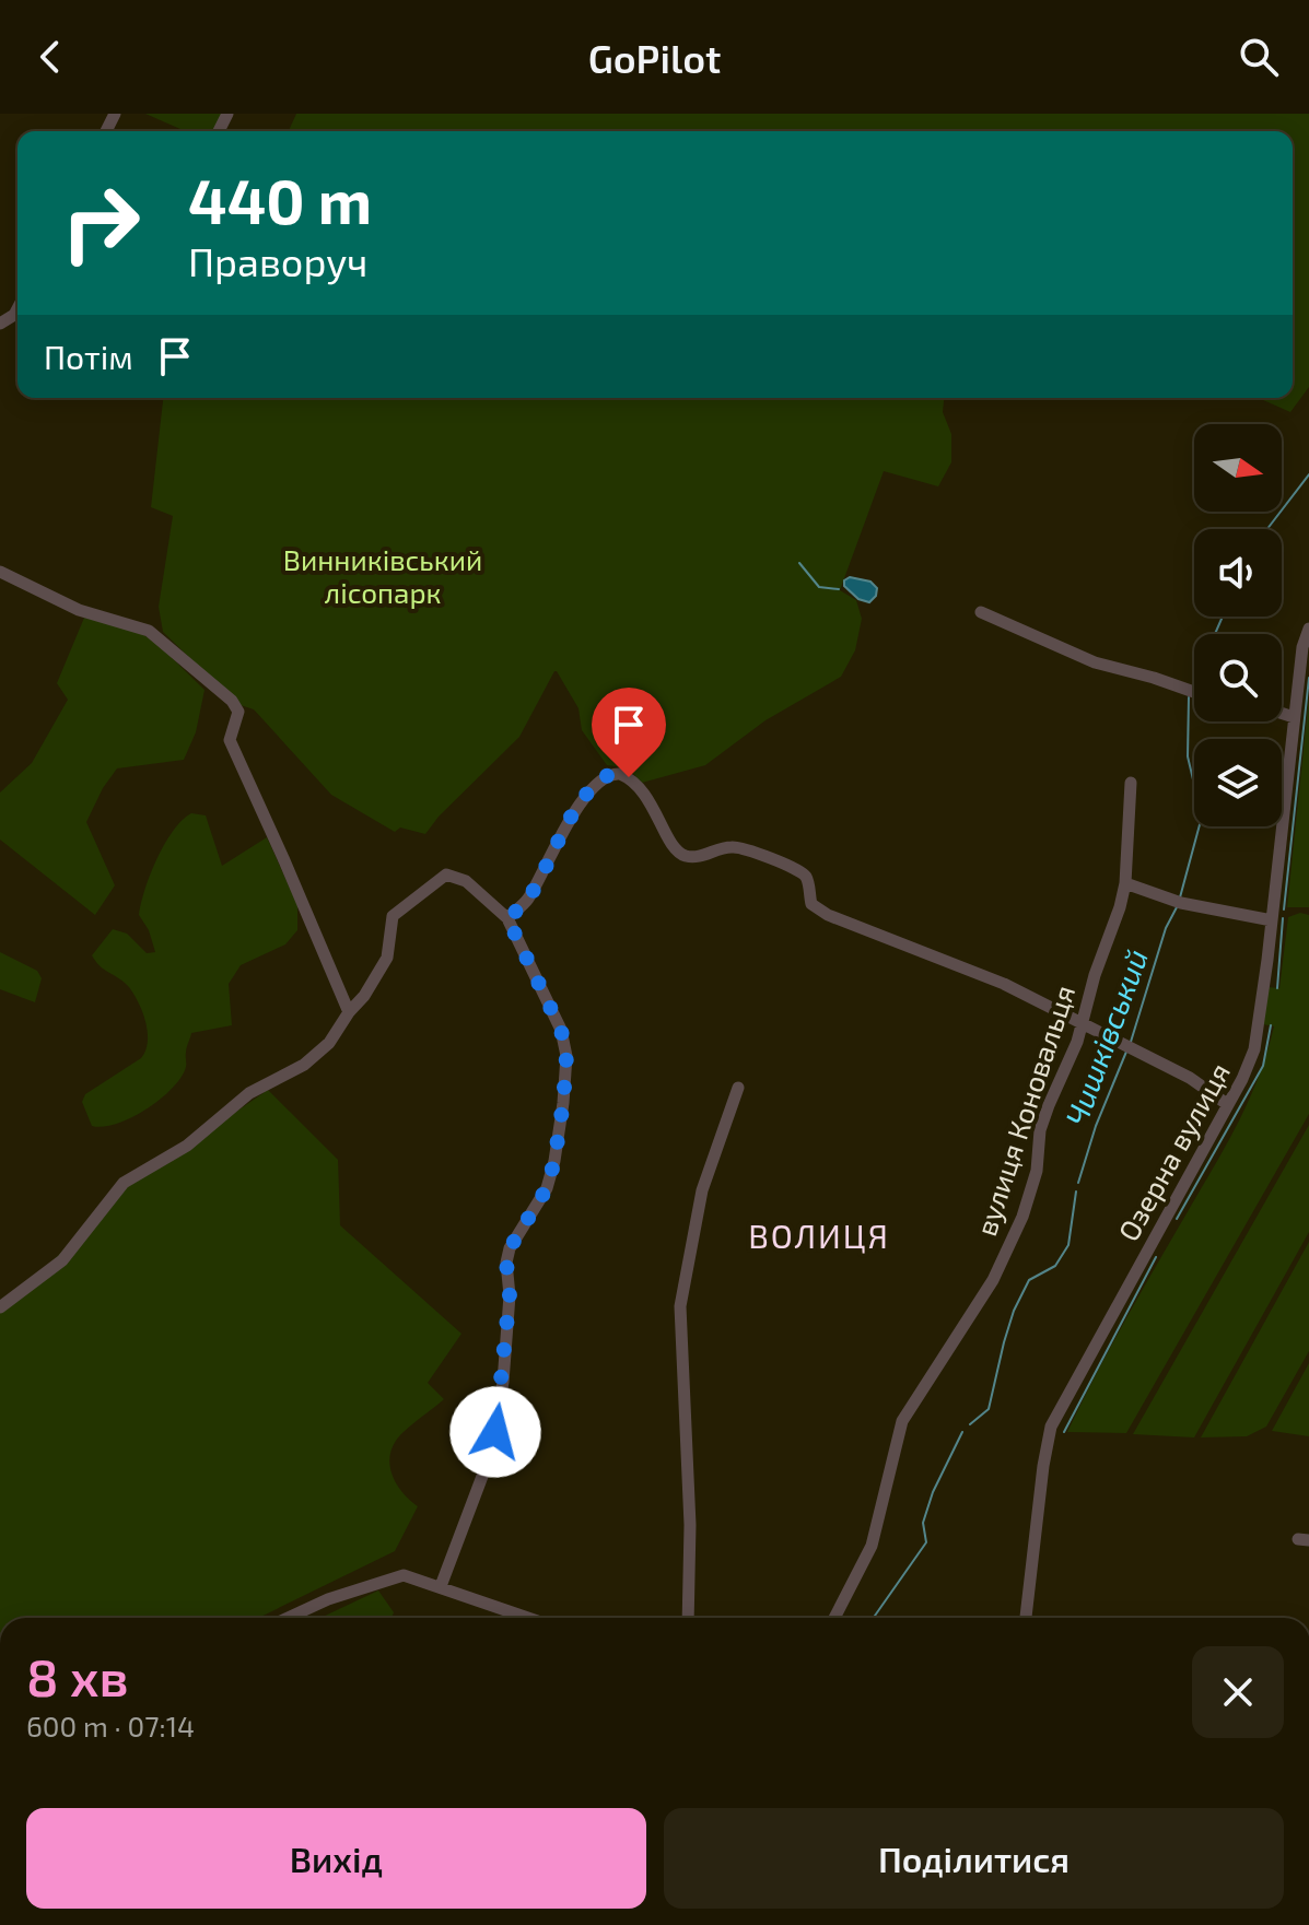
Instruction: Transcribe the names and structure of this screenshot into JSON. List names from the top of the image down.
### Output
{
  "streets": {
    "street": ["вулиця Коновальця", "Озерна вулиця"]
  },
  "districts": ["ВОЛИЦЯ"],
  "water": ["Чишківський"],
  "parks": ["Винниківський лісопарк"],
  "north": "right",
  "page": {
    "header": "GoPilot",
    "turn": ["440 m", "Праворуч"],
    "then": "Потім",
    "heading": ["8 хв", "600 m · 07:14"],
    "buttons": ["Вихід", "Поділитися"]
  }
}
